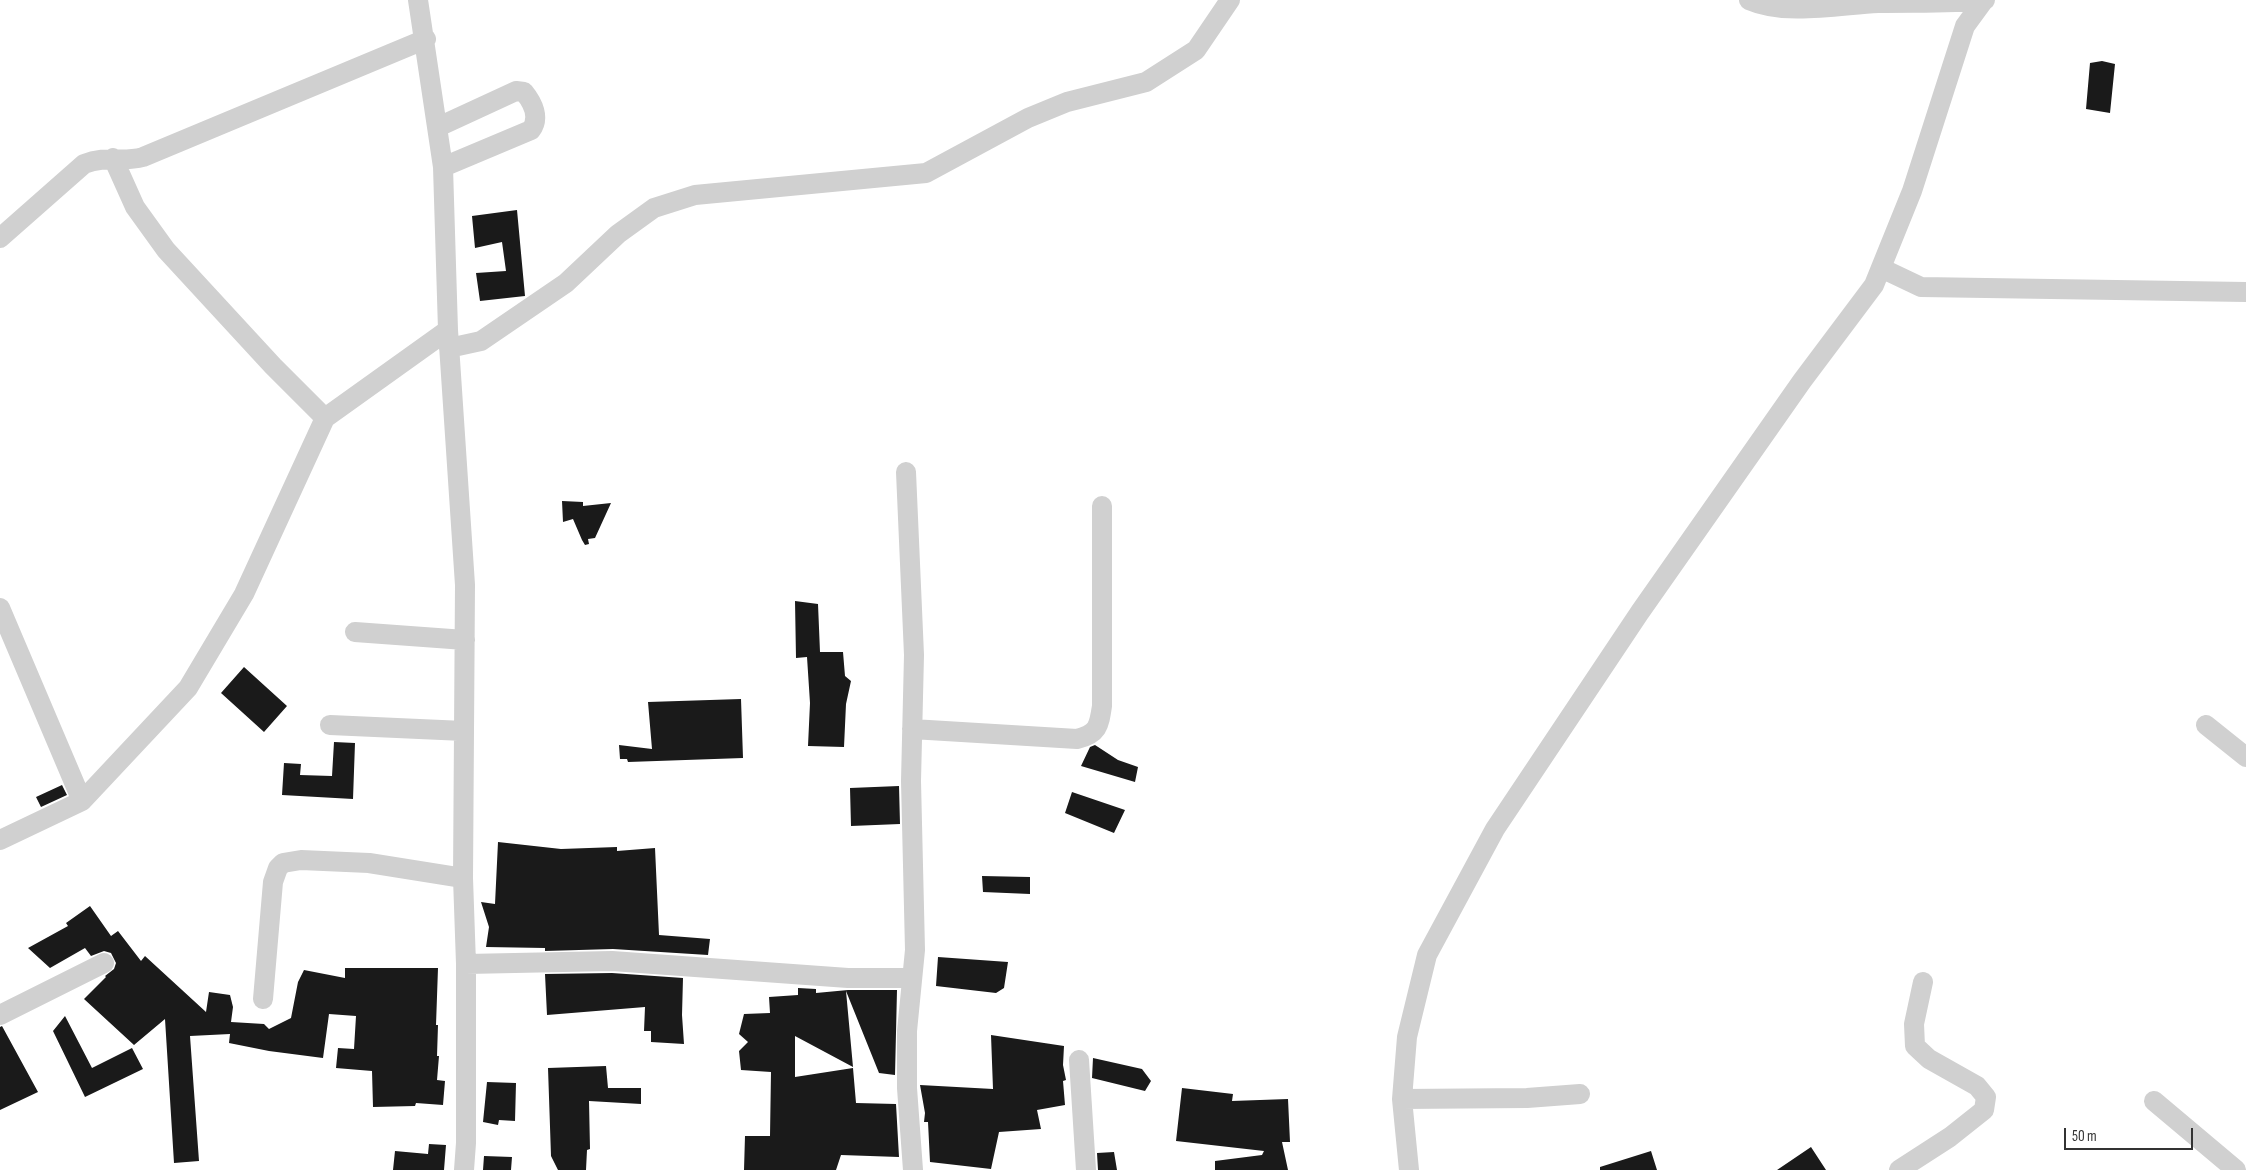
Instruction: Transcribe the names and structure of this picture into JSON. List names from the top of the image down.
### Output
{
  "scale_bar": "50 m"
}
